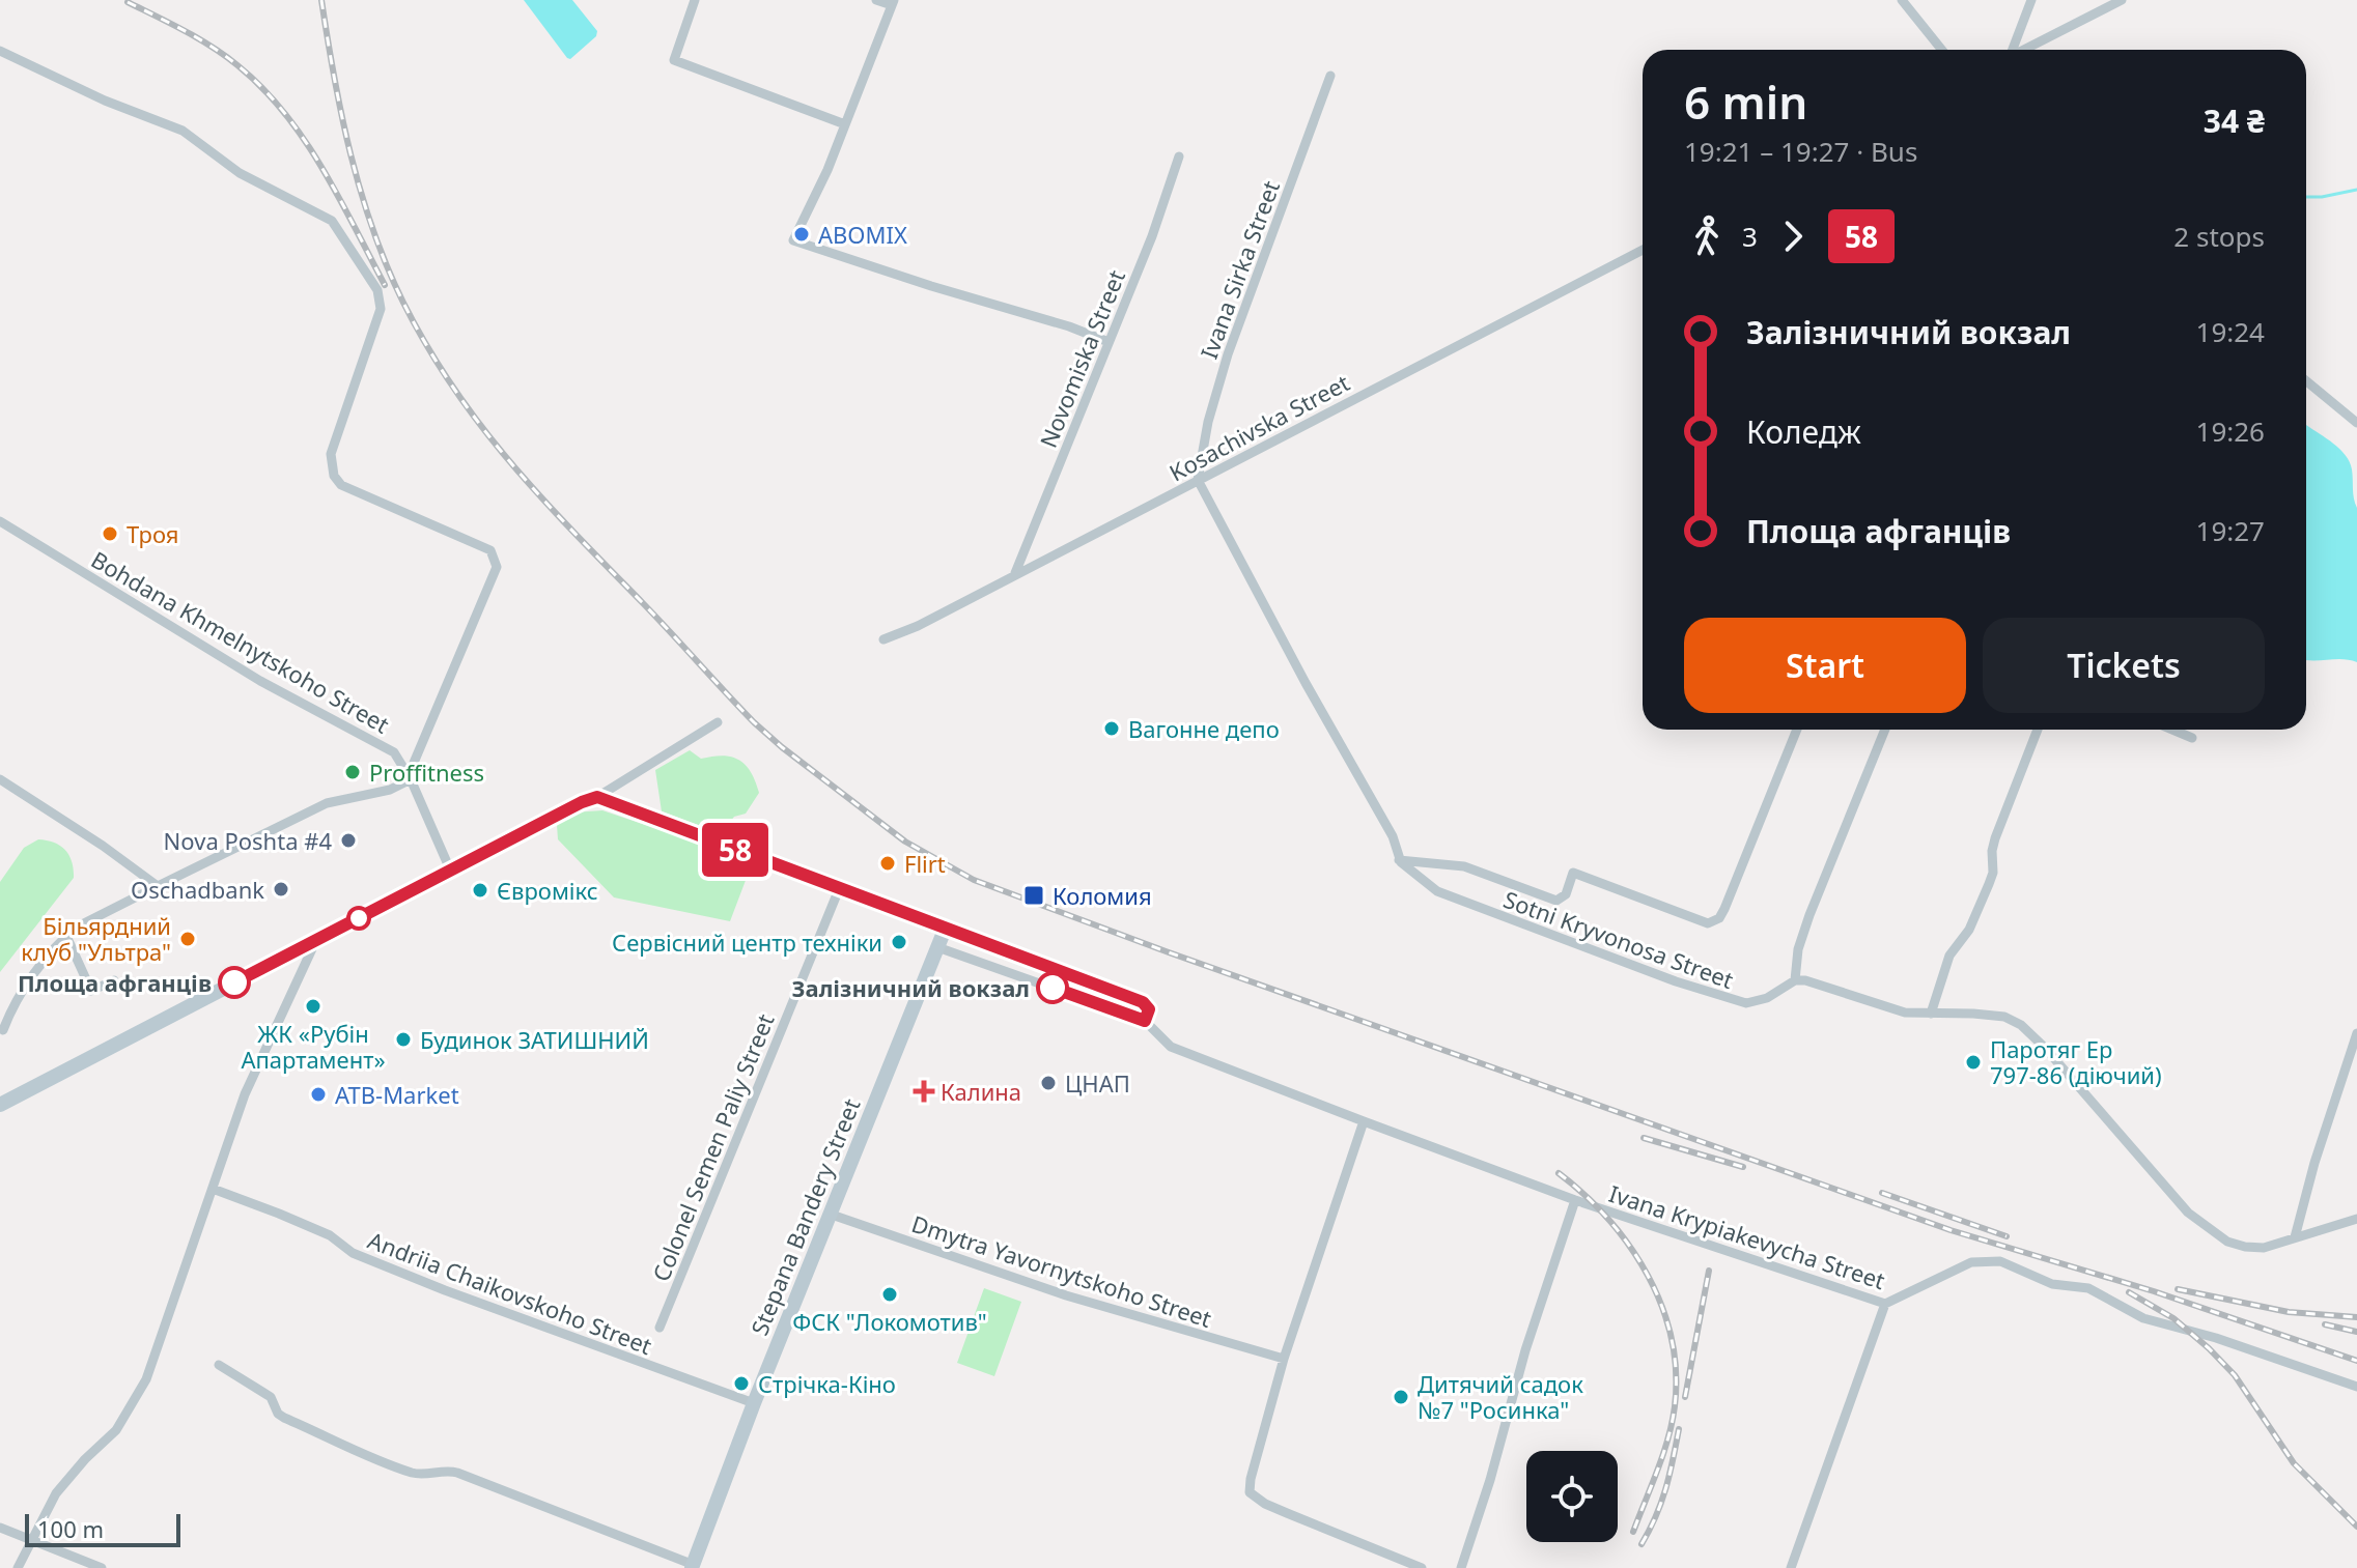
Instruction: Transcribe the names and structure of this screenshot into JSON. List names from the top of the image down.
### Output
{
  "streets": {
    "street": [
      "Ivana Sirka Street",
      "Novomiska Street",
      "Kosachivska Street",
      "Bohdana Khmelnytskoho Street",
      "Sotni Kryvonosa Street",
      "Colonel Semen Paliy Street",
      "Stepana Bandery Street",
      "Ivana Krypiakevycha Street",
      "Dmytra Yavornytskoho Street",
      "Andriia Chaikovskoho Street"
    ]
  },
  "crossings": [
    ["Ivana Sirka Street", "Kosachivska Street"],
    ["Novomiska Street", "Kosachivska Street"],
    ["Stepana Bandery Street", "Dmytra Yavornytskoho Street"],
    ["Stepana Bandery Street", "Andriia Chaikovskoho Street"]
  ],
  "places": {
    "other": [
      "ABOMIX",
      "Троя",
      "Вагонне депо",
      "Proffitness",
      "Nova Poshta #4",
      "Flirt",
      "Oschadbank",
      "Євромікс",
      "Більярдний клуб \"Ультра\"",
      "Сервісний центр техніки",
      "Площа афганців",
      "Залізничний вокзал",
      "ЖК «Рубін Апартамент»",
      "Будинок ЗАТИШНИЙ",
      "Паротяг Ер 797-86 (діючий)",
      "ЦНАП",
      "ATB-Market",
      "ФСК \"Локомотив\"",
      "Стрічка-Кіно",
      "Дитячий садок №7 \"Росинка\""
    ],
    "transit": ["Коломия"],
    "health": ["Калина"]
  },
  "lines": ["bus line 58"],
  "scale_bar": "100 m",
  "page": {
    "on_map": "58",
    "heading": ["6 min", "19:21 – 19:27 · Bus", "34 ₴"],
    "legs": ["3", "58", "2 stops"],
    "list": [
      {
        "name": "Залізничний вокзал",
        "value": "19:24"
      },
      {
        "name": "Коледж",
        "value": "19:26"
      },
      {
        "name": "Площа афганців",
        "value": "19:27"
      }
    ],
    "buttons": ["Start", "Tickets"],
    "scale": "100 m"
  }
}
